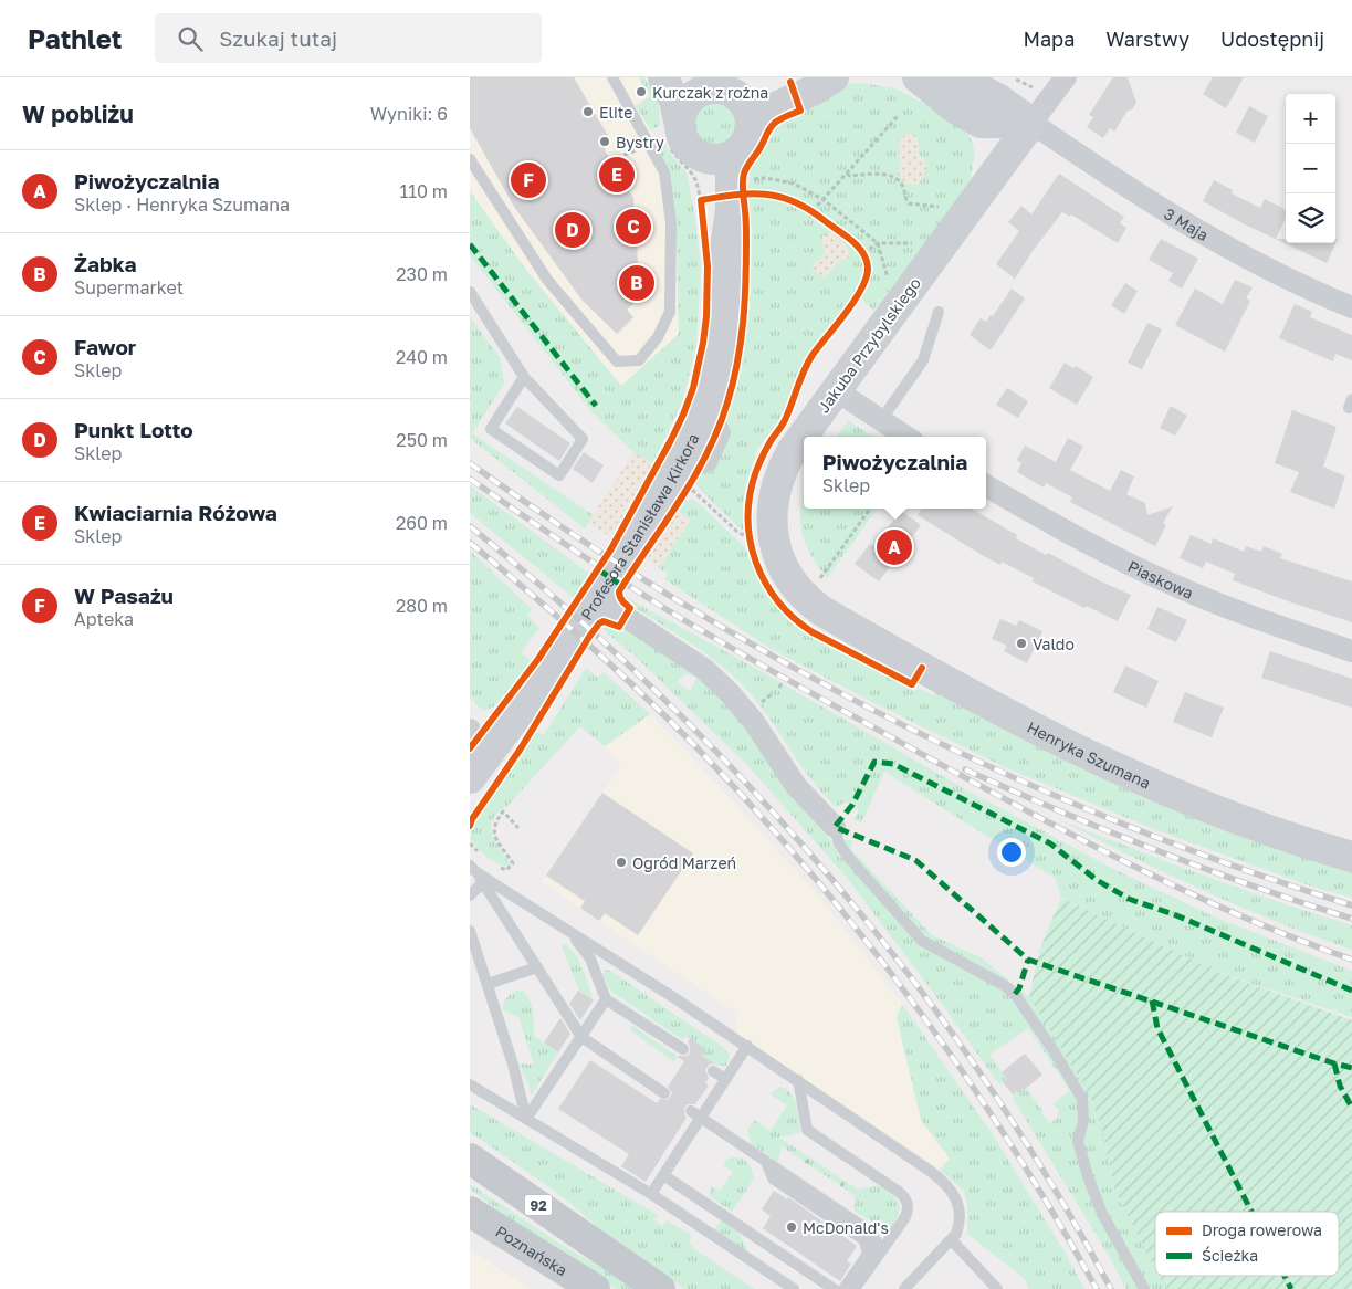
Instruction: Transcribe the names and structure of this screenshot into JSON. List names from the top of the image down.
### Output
{
  "streets": {
    "main road": ["92", "Poznańska"],
    "street": [
      "3 Maja",
      "Jakuba Przybylskiego",
      "Profesora Stanisława Kirkora",
      "Piaskowa",
      "Henryka Szumana"
    ]
  },
  "crossings": [
    ["3 Maja", "Jakuba Przybylskiego"],
    ["Jakuba Przybylskiego", "Henryka Szumana"]
  ],
  "places": [
    "Kurczak z rożna",
    "Elite",
    "Bystry",
    "Valdo",
    "Ogród Marzeń",
    "McDonald's"
  ],
  "legend": ["Droga rowerowa", "Ścieżka"],
  "page": {
    "header": "Pathlet",
    "search": "Szukaj tutaj",
    "nav": ["Mapa", "Warstwy", "Udostępnij"],
    "heading": ["W pobliżu", "Wyniki: 6"],
    "map_buttons": ["+", "−"],
    "list": [
      {
        "mark": "A",
        "name": "Piwożyczalnia",
        "note": "Sklep · Henryka Szumana",
        "value": "110 m"
      },
      {
        "mark": "B",
        "name": "Żabka",
        "note": "Supermarket",
        "value": "230 m"
      },
      {
        "mark": "C",
        "name": "Fawor",
        "note": "Sklep",
        "value": "240 m"
      },
      {
        "mark": "D",
        "name": "Punkt Lotto",
        "note": "Sklep",
        "value": "250 m"
      },
      {
        "mark": "E",
        "name": "Kwiaciarnia Różowa",
        "note": "Sklep",
        "value": "260 m"
      },
      {
        "mark": "F",
        "name": "W Pasażu",
        "note": "Apteka",
        "value": "280 m"
      }
    ],
    "pins": [
      "E",
      "F",
      "C",
      "D",
      "B",
      "A"
    ],
    "popup": ["Piwożyczalnia", "Sklep"]
  }
}
